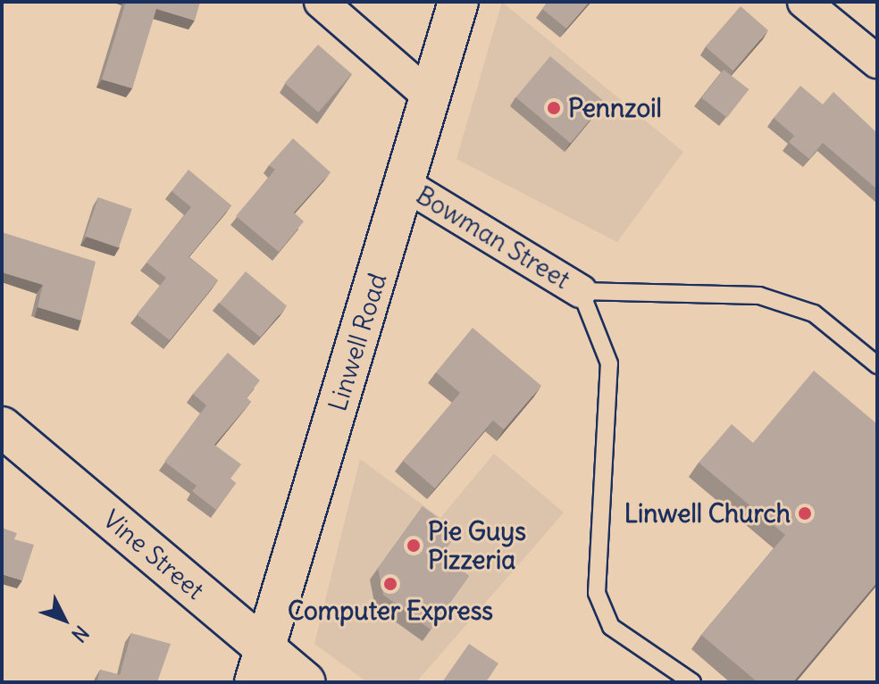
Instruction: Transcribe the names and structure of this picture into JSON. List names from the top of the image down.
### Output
{
  "streets": {
    "main road": ["Linwell Road", "Vine Street"],
    "street": ["Bowman Street"]
  },
  "crossings": [
    ["Bowman Street", "Linwell Road"],
    ["Linwell Road", "Vine Street"]
  ],
  "places": [
    "Pennzoil",
    "Linwell Church",
    "Pie Guys Pizzeria",
    "Computer Express"
  ],
  "north": "bottom right"
}
